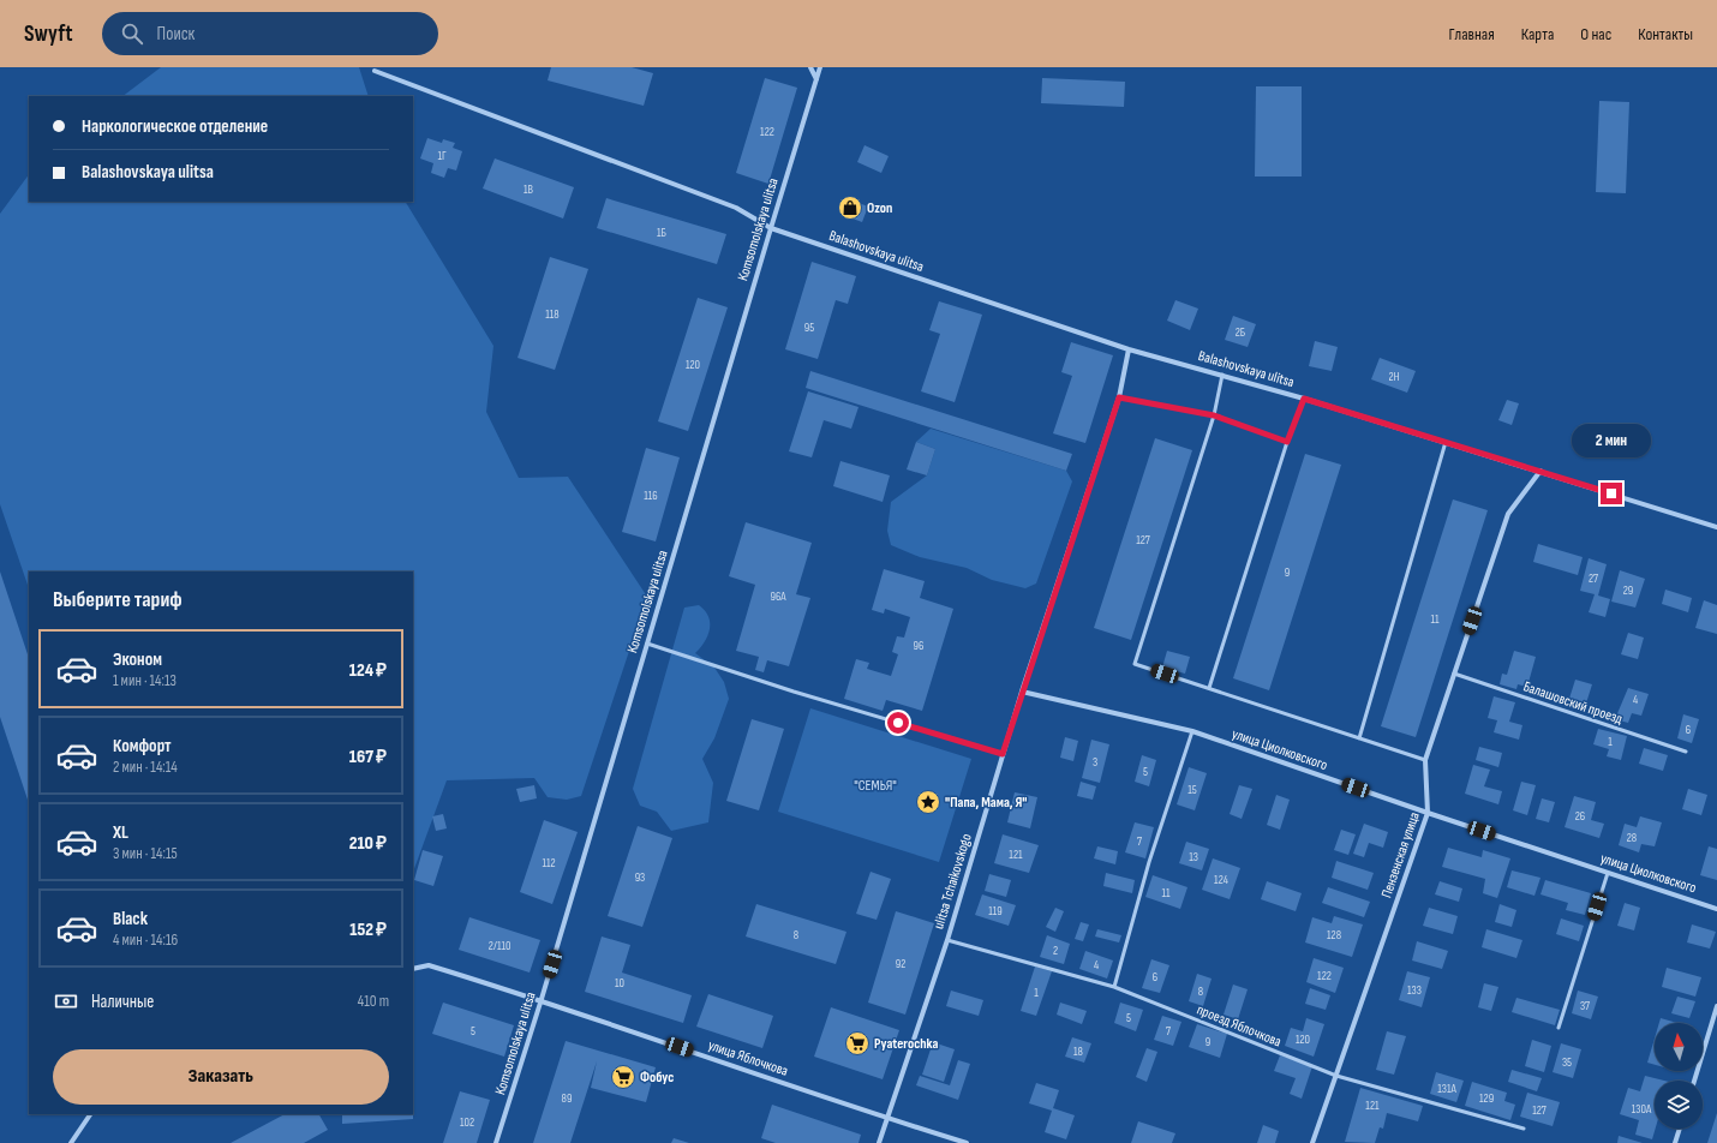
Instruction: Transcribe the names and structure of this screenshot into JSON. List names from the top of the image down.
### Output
{
  "streets": {
    "street": [
      "Komsomolskaya ulitsa",
      "Balashovskaya ulitsa",
      "улица Циолковского",
      "Пензенская улица",
      "ulitsa Tchaikovskogo",
      "улица Яблочкова"
    ],
    "lane": ["Балашовский проезд", "проезд Яблочкова"]
  },
  "crossings": [
    ["Komsomolskaya ulitsa", "Balashovskaya ulitsa"],
    ["Komsomolskaya ulitsa", "улица Яблочкова"],
    ["Balashovskaya ulitsa", "Пензенская улица"],
    ["Balashovskaya ulitsa", "ulitsa Tchaikovskogo"],
    ["Балашовский проезд", "Пензенская улица"],
    ["улица Циолковского", "Пензенская улица"],
    ["улица Циолковского", "ulitsa Tchaikovskogo"],
    ["Пензенская улица", "проезд Яблочкова"],
    ["ulitsa Tchaikovskogo", "проезд Яблочкова"],
    ["ulitsa Tchaikovskogo", "улица Яблочкова"]
  ],
  "parks": ["\"СЕМЬЯ\""],
  "places": {
    "shop": ["Ozon"],
    "place": ["\"Папа, Мама, Я\""],
    "supermarket": ["Pyaterochka", "Фобус"]
  },
  "house_numbers": [
    "122",
    "1Г",
    "1В",
    "1Б",
    "118",
    "95",
    "2Б",
    "120",
    "2Н",
    "116",
    "127",
    "9",
    "27",
    "29",
    "96А",
    "11",
    "96",
    "4",
    "6",
    "1",
    "3",
    "5",
    "15",
    "26",
    "28",
    "7",
    "121",
    "13",
    "112",
    "93",
    "124",
    "11",
    "119",
    "8",
    "128",
    "2/110",
    "2",
    "92",
    "4",
    "122",
    "6",
    "10",
    "133",
    "8",
    "1",
    "37",
    "5",
    "5",
    "7",
    "120",
    "9",
    "18",
    "35",
    "131А",
    "89",
    "129",
    "121",
    "130А",
    "127",
    "102"
  ],
  "north": "top",
  "page": {
    "header": "Swyft",
    "search": "Поиск",
    "nav": [
      "Главная",
      "Карта",
      "О нас",
      "Контакты"
    ],
    "banner": ["Наркологическое отделение", "Balashovskaya ulitsa"],
    "bubble": "2 мин",
    "heading": "Выберите тариф",
    "list": [
      {
        "name": "Эконом",
        "note": "1 мин · 14:13",
        "value": "124 ₽"
      },
      {
        "name": "Комфорт",
        "note": "2 мин · 14:14",
        "value": "167 ₽"
      },
      {
        "name": "XL",
        "note": "3 мин · 14:15",
        "value": "210 ₽"
      },
      {
        "name": "Black",
        "note": "4 мин · 14:16",
        "value": "152 ₽"
      }
    ],
    "pay": ["Наличные", "410 m"],
    "buttons": "Заказать"
  }
}
